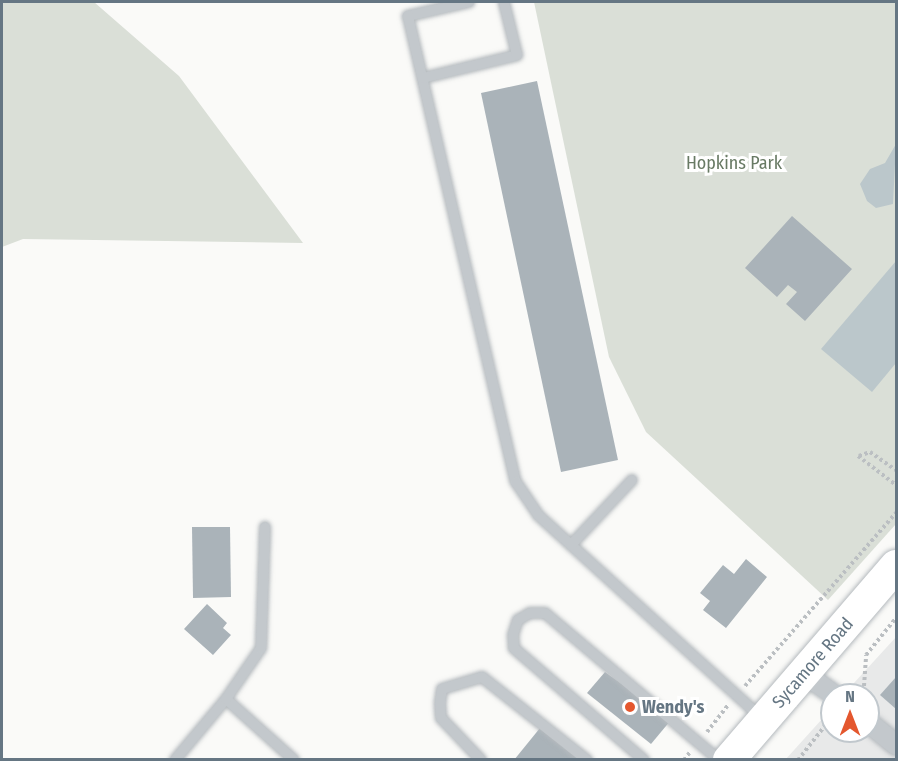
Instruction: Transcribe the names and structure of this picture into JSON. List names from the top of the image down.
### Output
{
  "streets": {
    "main road": ["Sycamore Road"]
  },
  "parks": ["Hopkins Park"],
  "places": ["Wendy's"],
  "north": "top"
}
